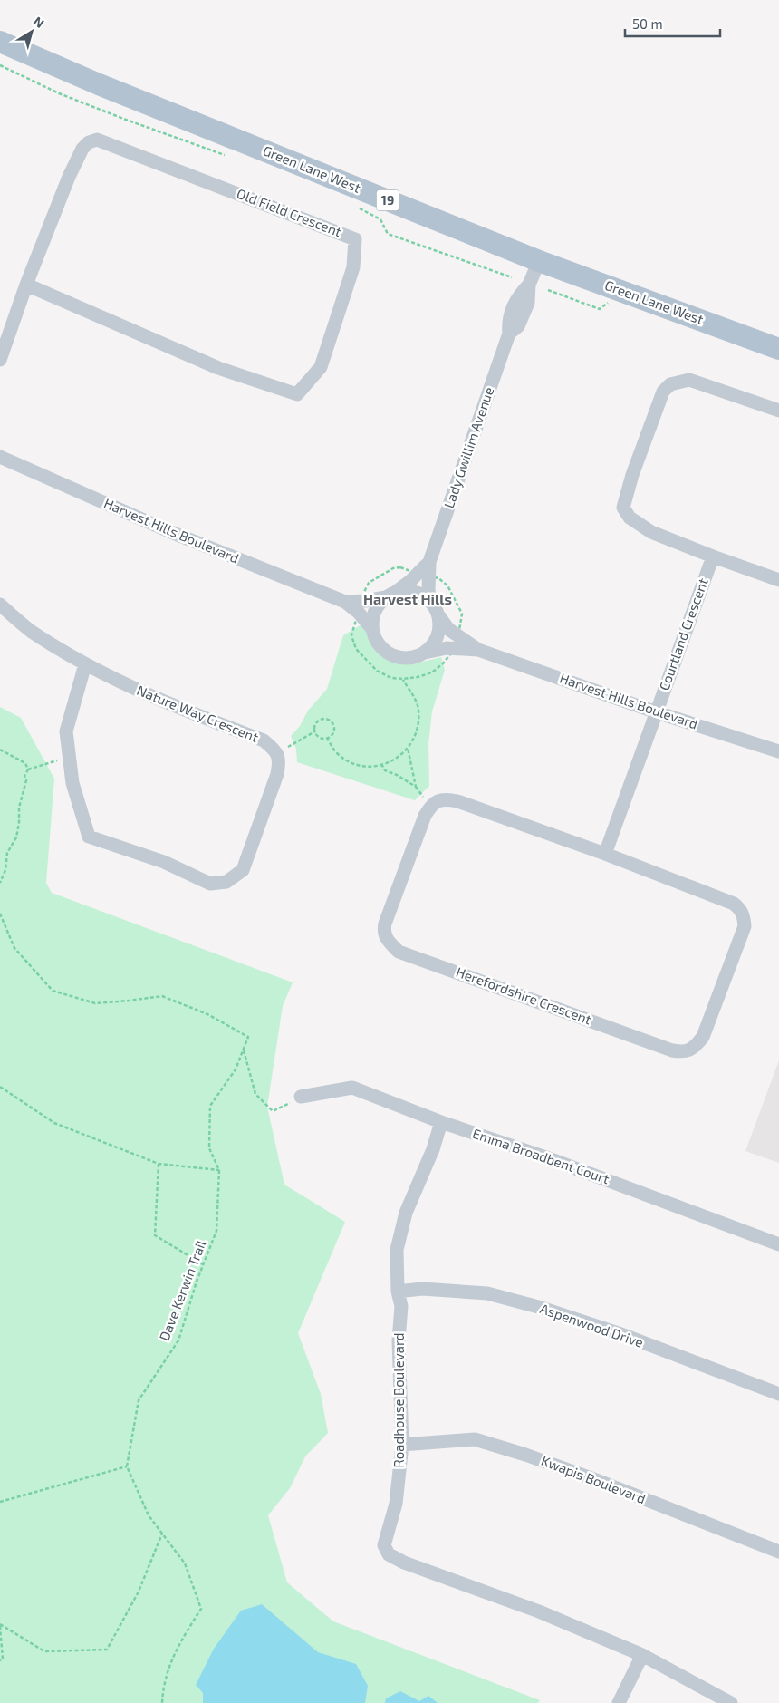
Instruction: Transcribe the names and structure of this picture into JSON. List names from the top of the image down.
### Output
{
  "streets": {
    "main road": ["Green Lane West", "19"],
    "street": [
      "Old Field Crescent",
      "Lady Gwillim Avenue",
      "Harvest Hills Boulevard",
      "Courtland Crescent",
      "Nature Way Crescent",
      "Herefordshire Crescent",
      "Emma Broadbent Court",
      "Aspenwood Drive",
      "Roadhouse Boulevard",
      "Kwapis Boulevard"
    ],
    "path": ["Dave Kerwin Trail"]
  },
  "crossings": [
    ["Green Lane West", "Lady Gwillim Avenue"],
    ["Lady Gwillim Avenue", "Harvest Hills Boulevard"],
    ["Harvest Hills Boulevard", "Courtland Crescent"],
    ["Emma Broadbent Court", "Dave Kerwin Trail"],
    ["Emma Broadbent Court", "Roadhouse Boulevard"],
    ["Aspenwood Drive", "Roadhouse Boulevard"],
    ["Roadhouse Boulevard", "Kwapis Boulevard"]
  ],
  "districts": ["Harvest Hills"],
  "scale_bar": "50 m",
  "north": "top right"
}
